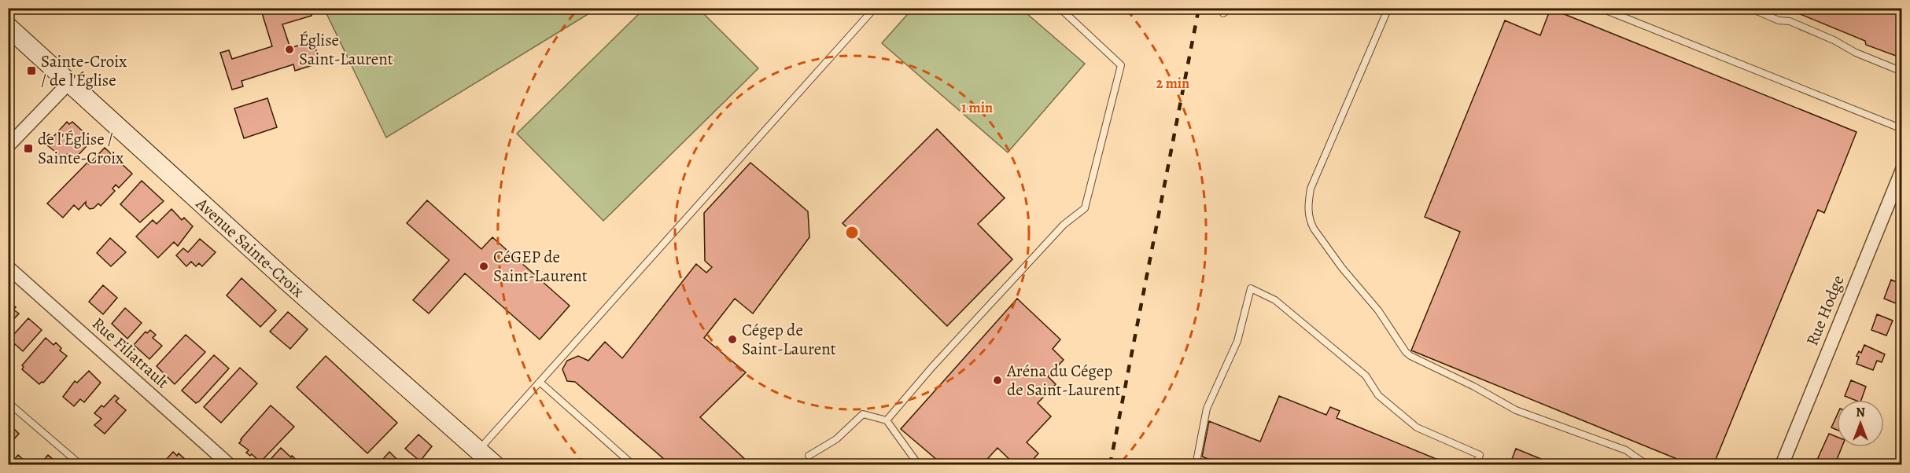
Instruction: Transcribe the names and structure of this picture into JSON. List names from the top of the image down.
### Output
{
  "streets": {
    "main road": ["Avenue Sainte-Croix"],
    "street": ["Rue Hodge", "Rue Filiatrault"]
  },
  "places": {
    "other": [
      "Église Saint-Laurent",
      "CéGEP de Saint-Laurent",
      "Cégep de Saint-Laurent",
      "Aréna du Cégep de Saint-Laurent"
    ],
    "transit": ["Sainte-Croix / de l'Église", "de l'Église / Sainte-Croix"]
  },
  "north": "top",
  "rings": ["2 min", "1 min"]
}
